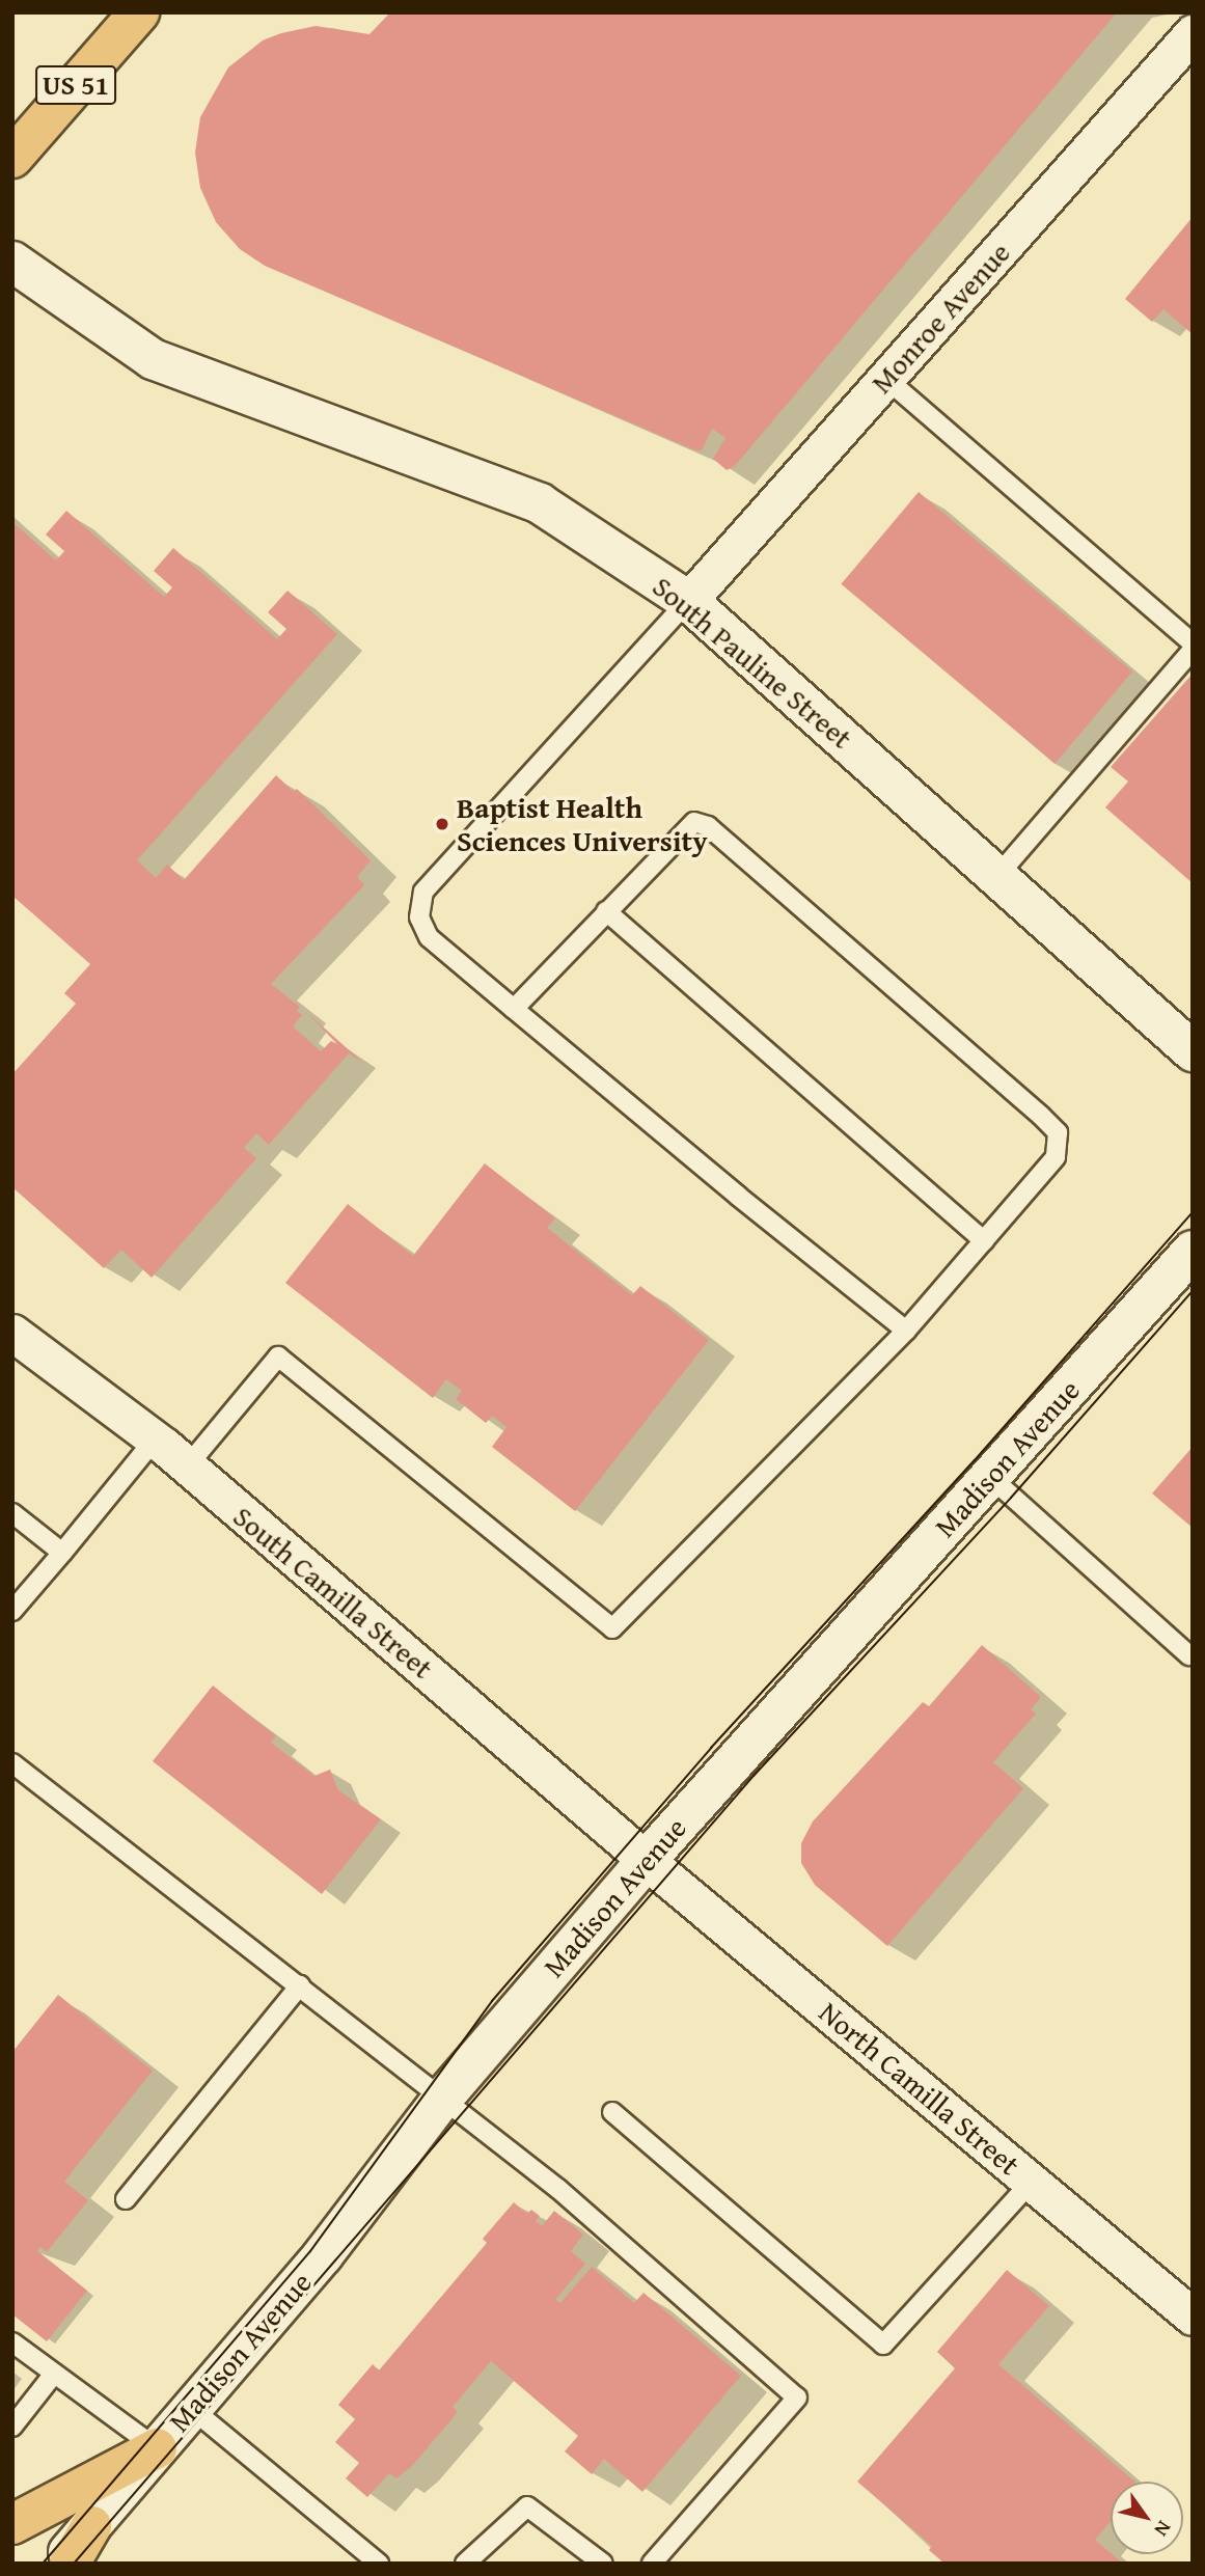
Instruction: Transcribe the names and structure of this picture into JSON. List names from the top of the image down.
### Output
{
  "streets": {
    "main road": ["US 51"],
    "street": [
      "Monroe Avenue",
      "South Pauline Street",
      "Madison Avenue",
      "South Camilla Street",
      "North Camilla Street"
    ]
  },
  "crossings": [
    ["Monroe Avenue", "South Pauline Street"],
    ["Madison Avenue", "South Camilla Street"],
    ["Madison Avenue", "North Camilla Street"],
    ["South Camilla Street", "North Camilla Street"]
  ],
  "places": ["Baptist Health Sciences University"],
  "north": "bottom right"
}
